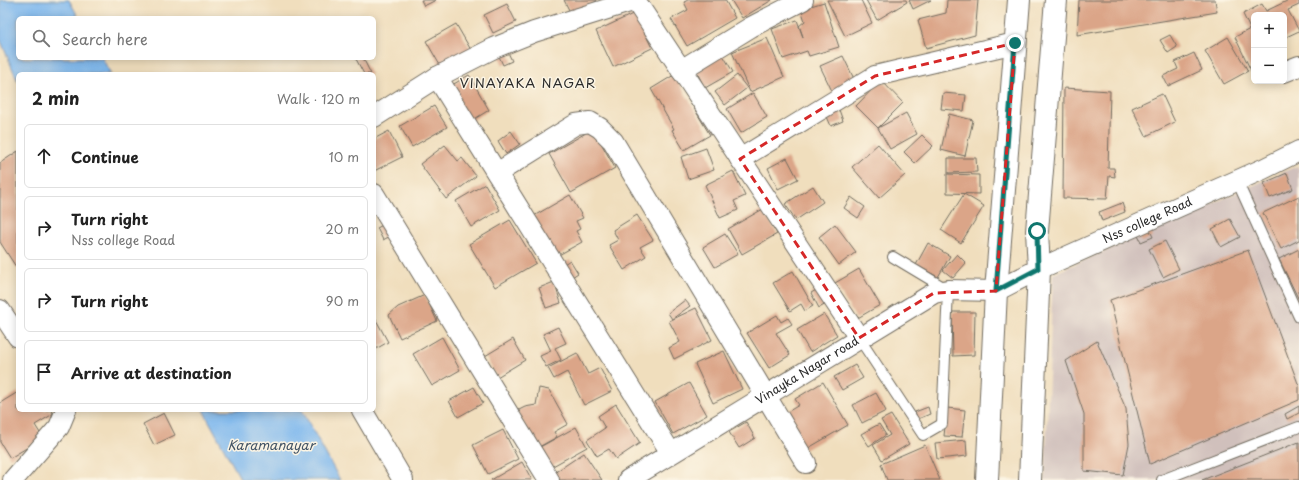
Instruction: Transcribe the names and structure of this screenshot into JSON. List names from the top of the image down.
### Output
{
  "streets": {
    "street": ["Nss college Road", "Vinayka Nagar road"]
  },
  "crossings": [
    ["Nss college Road", "Vinayka Nagar road"]
  ],
  "districts": ["VINAYAKA NAGAR"],
  "water": ["Karamanayar"],
  "page": {
    "map_buttons": ["+", "−"],
    "search": "Search here",
    "heading": ["2 min", "Walk · 120 m"],
    "list": [
      ["Continue", "10 m"],
      ["Turn right", "Nss college Road", "20 m"],
      ["Turn right", "90 m"],
      "Arrive at destination"
    ]
  }
}
